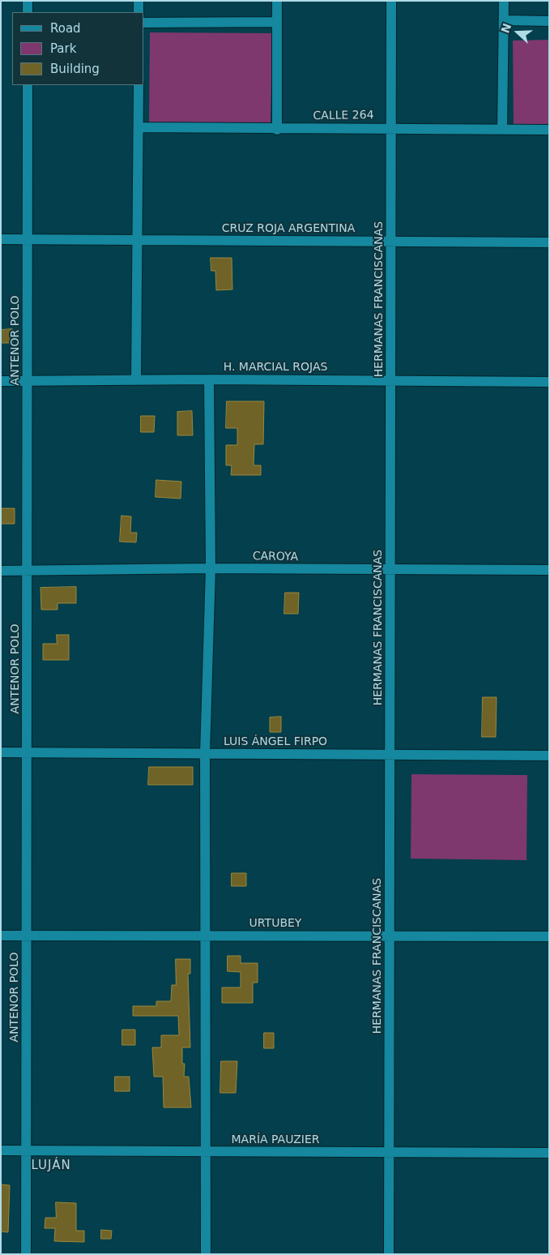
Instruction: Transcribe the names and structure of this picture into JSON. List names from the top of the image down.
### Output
{
  "streets": {
    "street": [
      "CALLE 264",
      "CRUZ ROJA ARGENTINA",
      "HERMANAS FRANCISCANAS",
      "ANTENOR POLO",
      "H. MARCIAL ROJAS",
      "CAROYA",
      "LUIS ÁNGEL FIRPO",
      "URTUBEY",
      "MARÍA PAUZIER"
    ]
  },
  "crossings": [
    ["CALLE 264", "HERMANAS FRANCISCANAS"],
    ["CRUZ ROJA ARGENTINA", "HERMANAS FRANCISCANAS"],
    ["CRUZ ROJA ARGENTINA", "ANTENOR POLO"],
    ["HERMANAS FRANCISCANAS", "H. MARCIAL ROJAS"],
    ["HERMANAS FRANCISCANAS", "CAROYA"],
    ["HERMANAS FRANCISCANAS", "LUIS ÁNGEL FIRPO"],
    ["HERMANAS FRANCISCANAS", "URTUBEY"],
    ["HERMANAS FRANCISCANAS", "MARÍA PAUZIER"],
    ["ANTENOR POLO", "H. MARCIAL ROJAS"],
    ["ANTENOR POLO", "CAROYA"],
    ["ANTENOR POLO", "LUIS ÁNGEL FIRPO"],
    ["ANTENOR POLO", "URTUBEY"],
    ["ANTENOR POLO", "MARÍA PAUZIER"]
  ],
  "districts": ["LUJÁN"],
  "legend": ["Road", "Park", "Building"],
  "north": "left"
}
